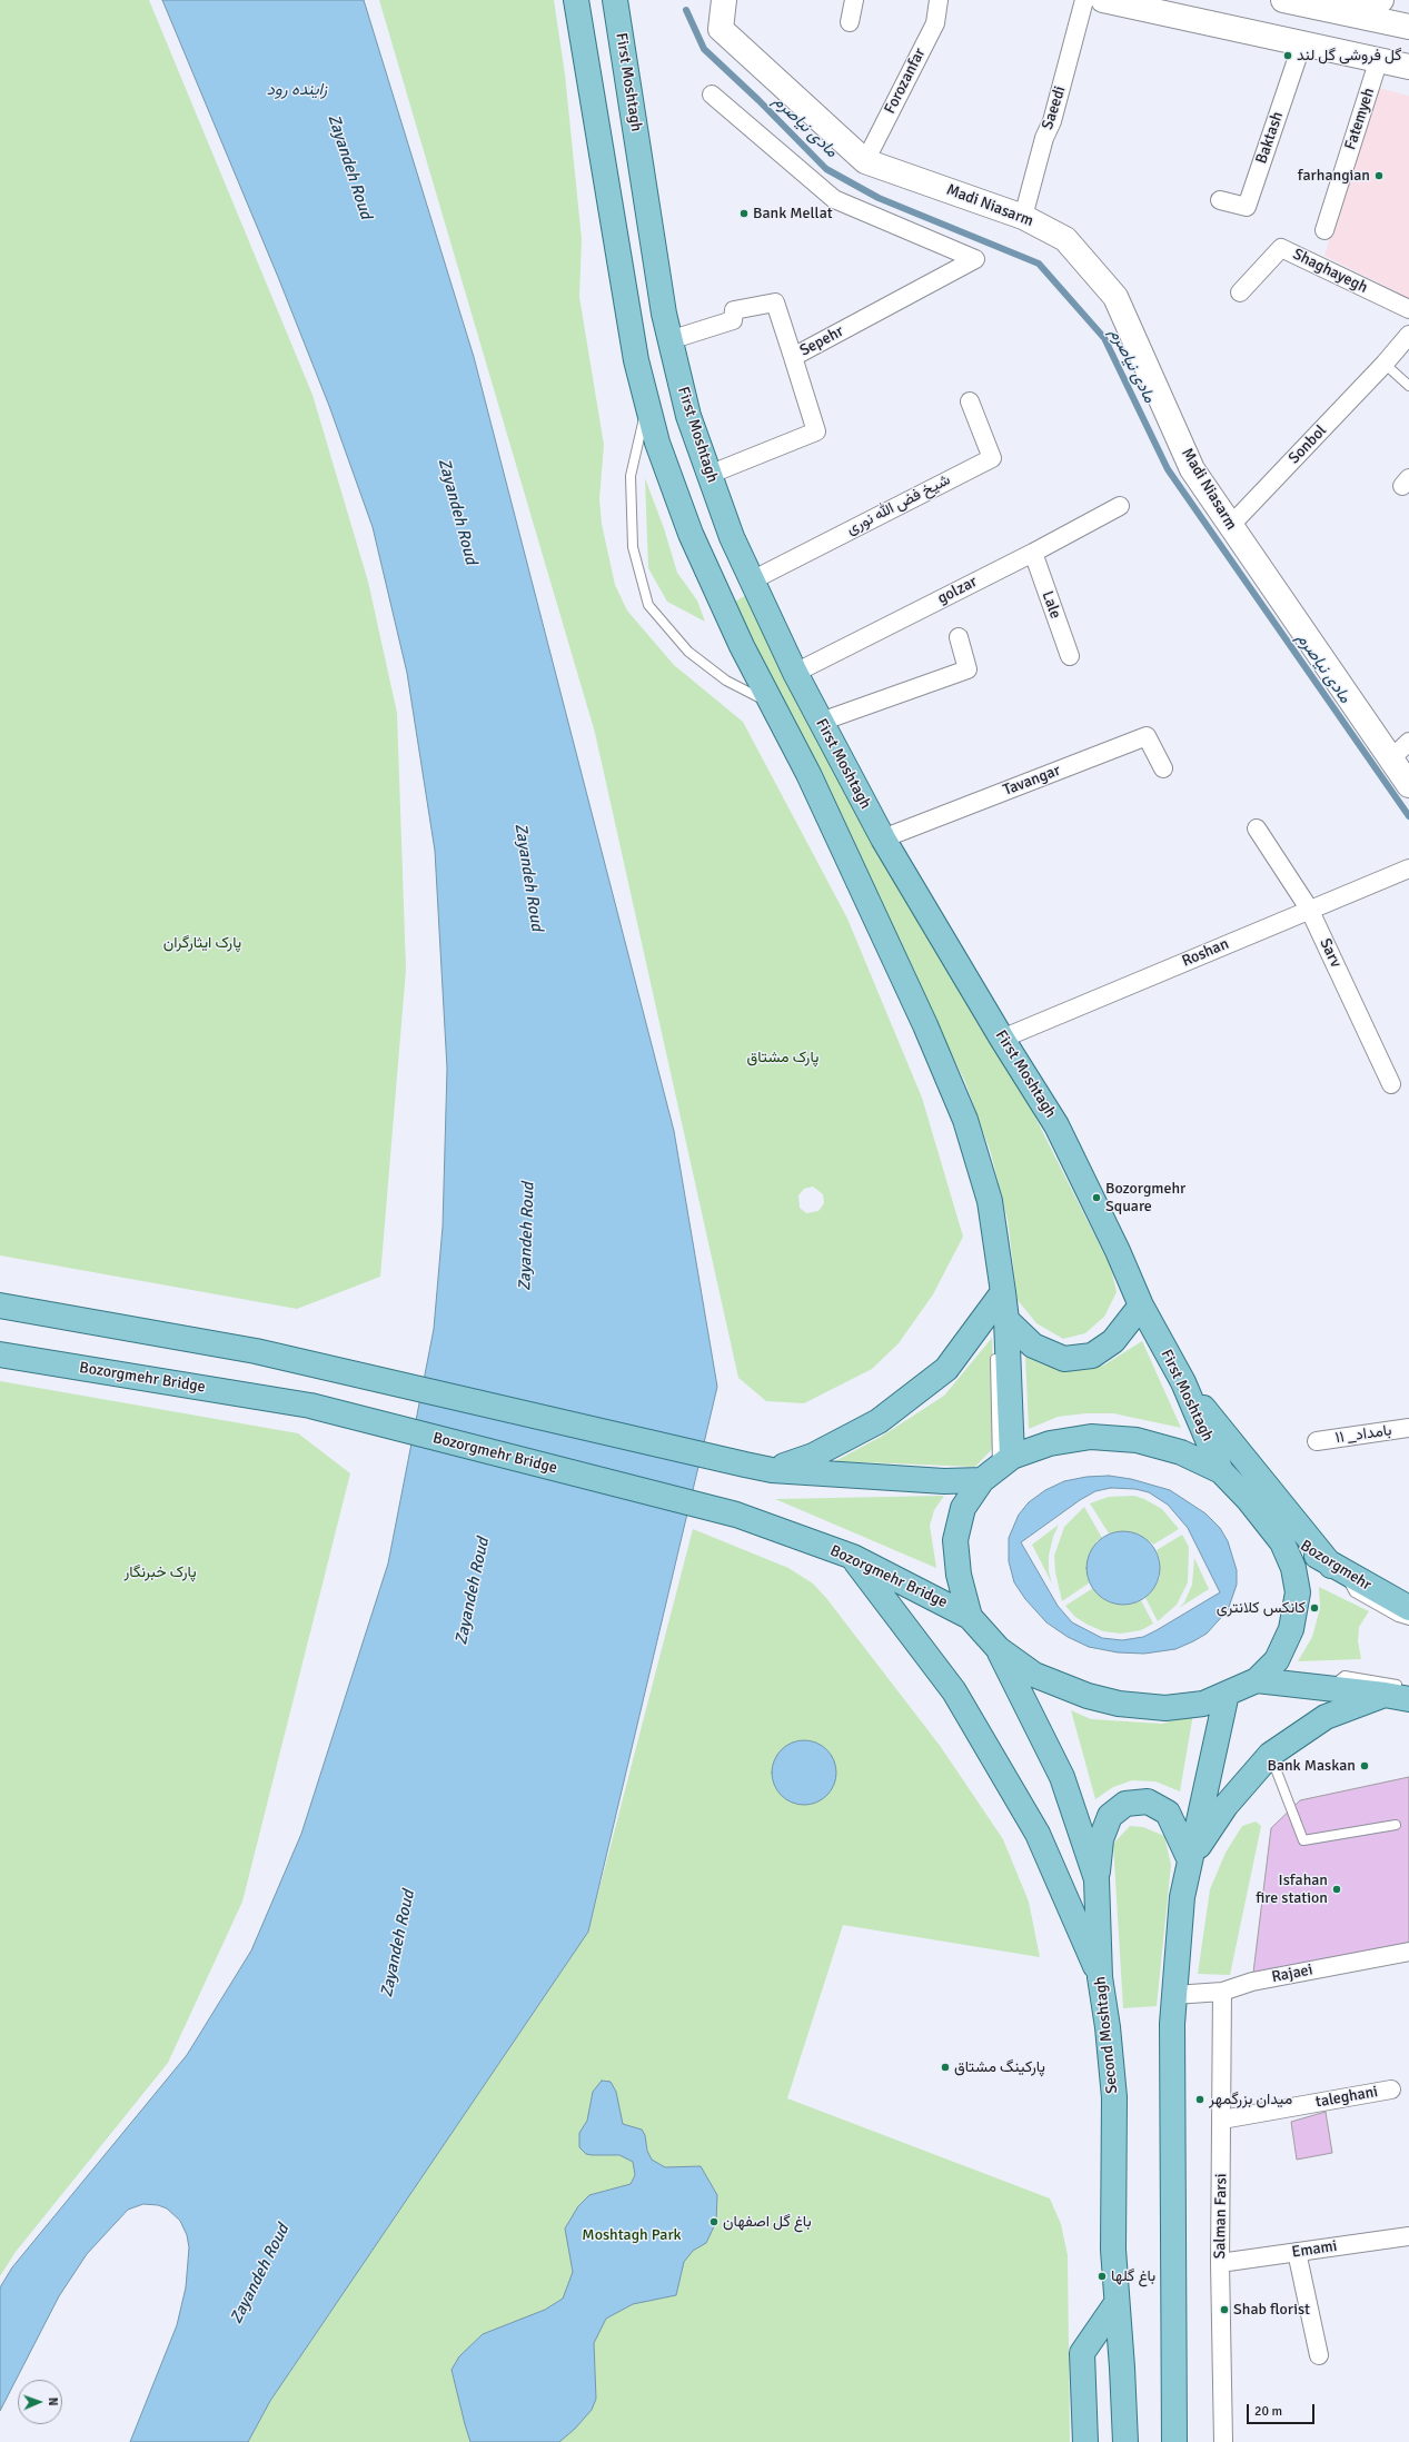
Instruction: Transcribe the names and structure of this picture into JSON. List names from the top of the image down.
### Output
{
  "streets": {
    "main road": [
      "First Moshtagh",
      "Bozorgmehr Bridge",
      "Bozorgmehr",
      "Second Moshtagh"
    ],
    "street": [
      "Forozanfar",
      "Saeedi",
      "Fatemyeh",
      "Baktash",
      "Madi Niasarm",
      "Shaghayegh",
      "Sepehr",
      "Sonbol",
      "شیخ فض الله نوری",
      "golzar",
      "Lale",
      "Tavangar",
      "Roshan",
      "Sarv",
      "۱۱ _بامداد",
      "Rajaei",
      "taleghani",
      "Salman Farsi",
      "Emami"
    ]
  },
  "crossings": [
    ["Forozanfar", "Madi Niasarm"],
    ["First Moshtagh", "Sepehr"],
    ["First Moshtagh", "شیخ فض الله نوری"],
    ["First Moshtagh", "golzar"],
    ["First Moshtagh", "Tavangar"],
    ["First Moshtagh", "Roshan"],
    ["Saeedi", "Madi Niasarm"],
    ["Madi Niasarm", "Sonbol"],
    ["golzar", "Lale"],
    ["Roshan", "Sarv"],
    ["Rajaei", "Salman Farsi"],
    ["taleghani", "Salman Farsi"],
    ["Salman Farsi", "Emami"]
  ],
  "water": ["زاینده رود", "مادی نیاصرم", "Zayandeh Roud"],
  "parks": [
    "پارک ایثارگران",
    "پارک مشتاق",
    "پارک خبرنگار",
    "Moshtagh Park"
  ],
  "places": [
    "گل فروشی گل لند",
    "farhangian",
    "Bank Mellat",
    "Bozorgmehr Square",
    "کانکس کلانتری",
    "Bank Maskan",
    "Isfahan fire station",
    "پارکینگ مشتاق",
    "میدان بزرگمهر",
    "باغ گل اصفهان",
    "باغ گلها",
    "Shab florist"
  ],
  "scale_bar": "20 m",
  "north": "right"
}
